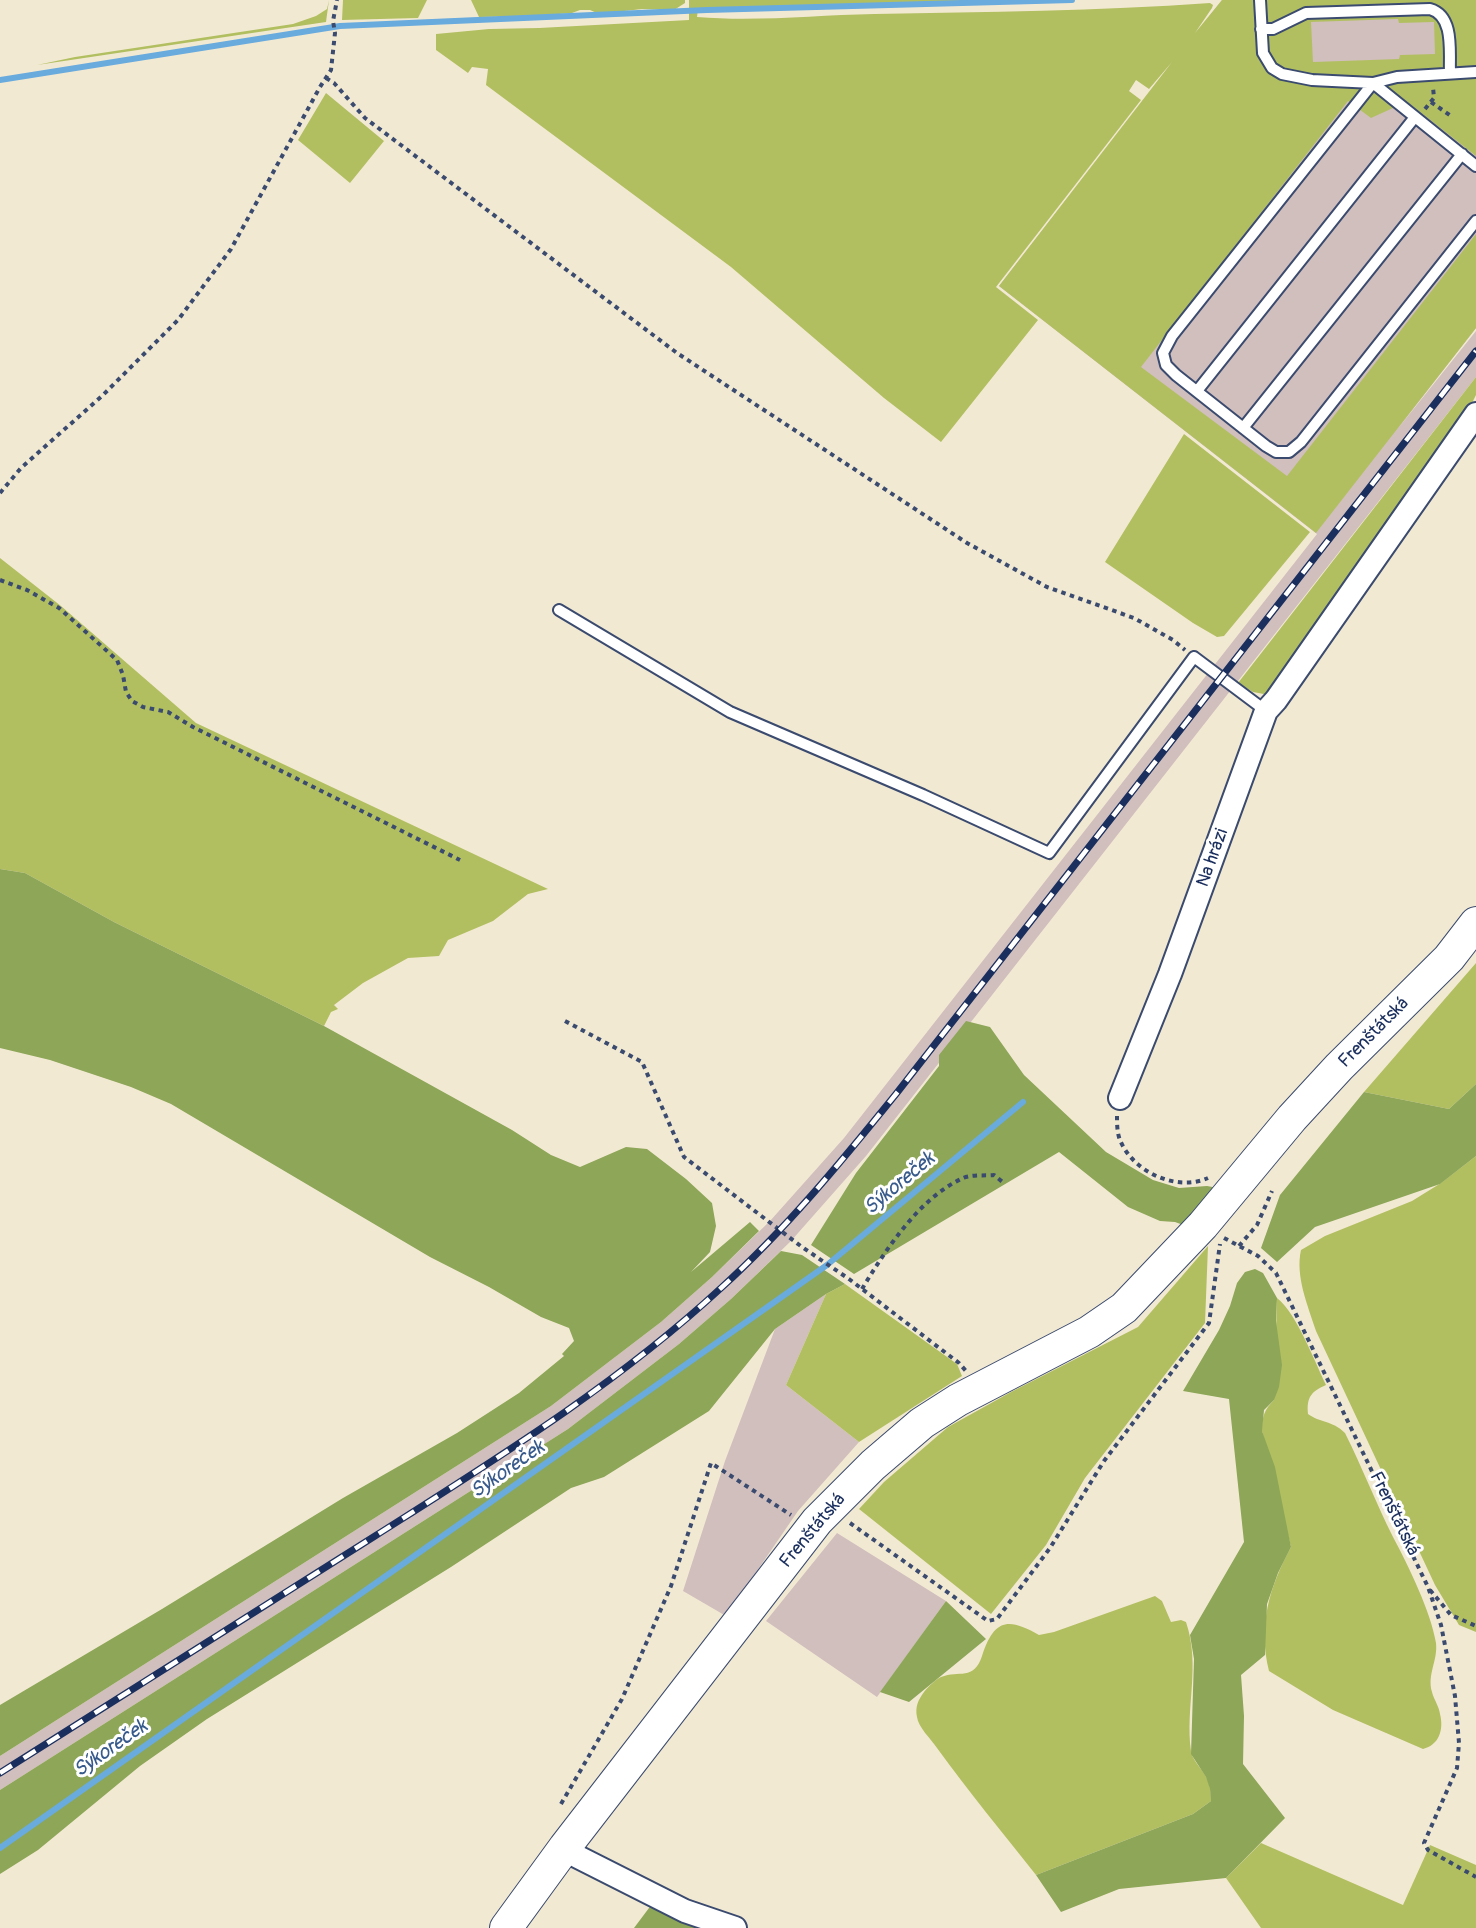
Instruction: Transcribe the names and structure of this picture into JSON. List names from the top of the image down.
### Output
{
  "streets": {
    "main road": ["Frenštátská"],
    "street": ["Na hrázi"]
  },
  "water": ["Sýkoreček"]
}
